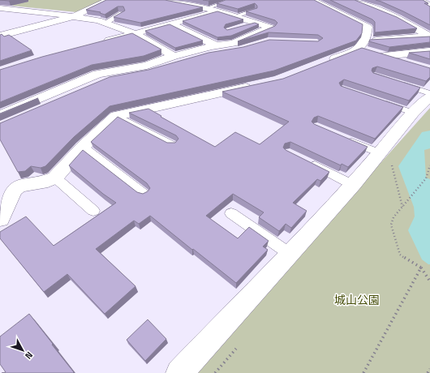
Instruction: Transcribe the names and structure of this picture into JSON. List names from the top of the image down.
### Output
{
  "parks": ["城山公園"],
  "north": "bottom right"
}
